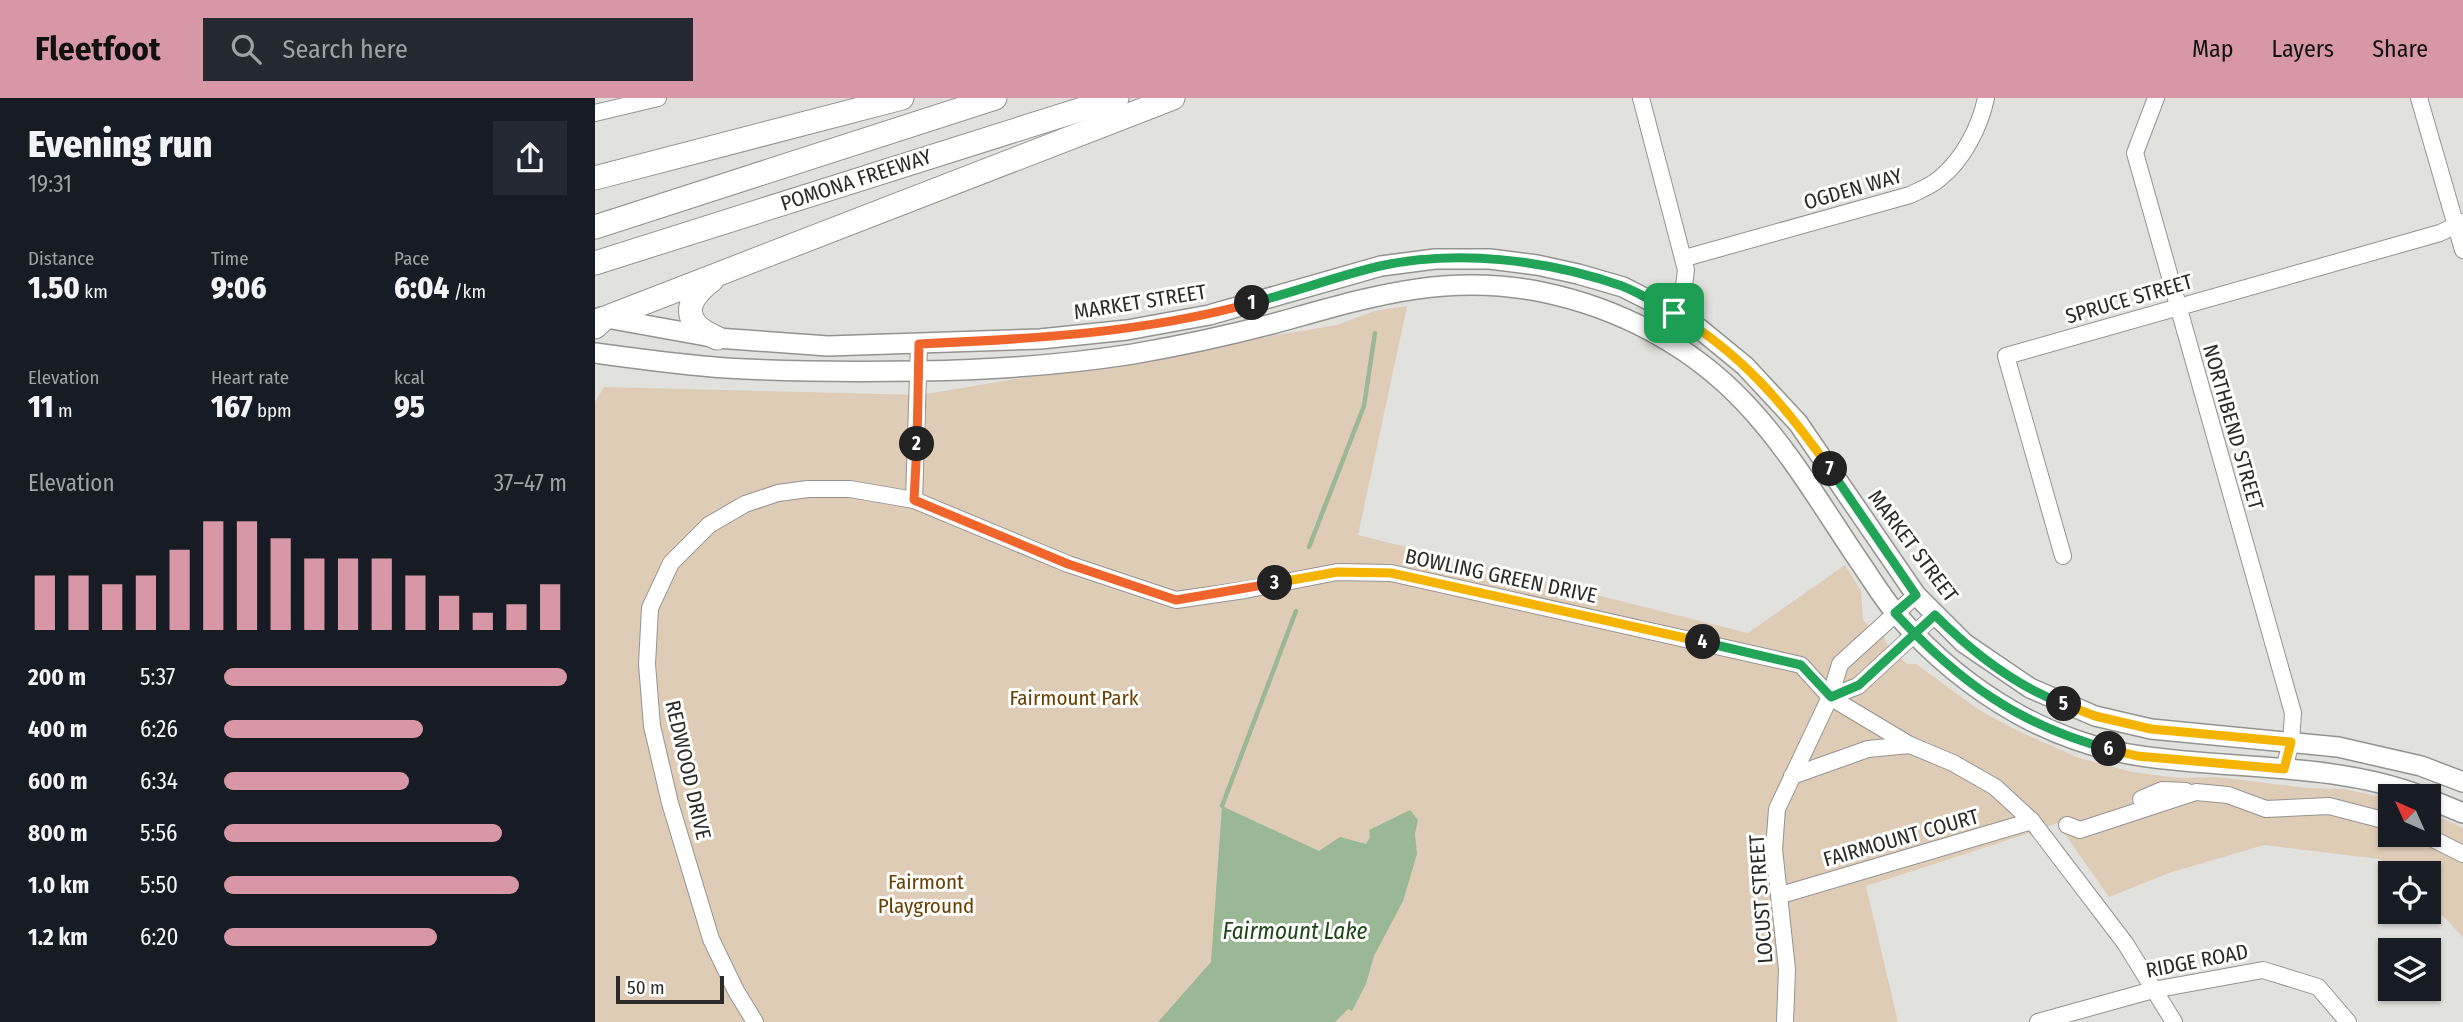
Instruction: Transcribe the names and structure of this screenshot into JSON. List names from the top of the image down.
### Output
{
  "streets": {
    "highway": ["POMONA FREEWAY"],
    "main road": ["MARKET STREET"],
    "street": [
      "OGDEN WAY",
      "SPRUCE STREET",
      "NORTHBEND STREET",
      "BOWLING GREEN DRIVE",
      "REDWOOD DRIVE",
      "FAIRMOUNT COURT",
      "LOCUST STREET",
      "RIDGE ROAD"
    ]
  },
  "crossings": [
    ["SPRUCE STREET", "NORTHBEND STREET"],
    ["MARKET STREET", "NORTHBEND STREET"],
    ["BOWLING GREEN DRIVE", "REDWOOD DRIVE"],
    ["BOWLING GREEN DRIVE", "LOCUST STREET"],
    ["FAIRMOUNT COURT", "LOCUST STREET"]
  ],
  "water": ["Fairmount Lake"],
  "parks": ["Fairmount Park", "Fairmont Playground"],
  "scale_bar": "50 m",
  "north": "top left",
  "page": {
    "header": "Fleetfoot",
    "search": "Search here",
    "nav": ["Map", "Layers", "Share"],
    "heading": ["Evening run", "19:31"],
    "stats": [
      ["Distance", "1.50 km"],
      ["Time", "9:06"],
      ["Pace", "6:04 /km"],
      ["Elevation", "11 m"],
      ["Heart rate", "167 bpm"],
      ["kcal", "95"]
    ],
    "pins": [
      "1",
      "2",
      "7",
      "3",
      "4",
      "5",
      "6"
    ],
    "chart": ["Elevation", "37–47 m"],
    "list": [
      {
        "name": "200 m",
        "note": "5:37"
      },
      {
        "name": "400 m",
        "note": "6:26"
      },
      {
        "name": "600 m",
        "note": "6:34"
      },
      {
        "name": "800 m",
        "note": "5:56"
      },
      {
        "name": "1.0 km",
        "note": "5:50"
      },
      {
        "name": "1.2 km",
        "note": "6:20"
      }
    ],
    "scale": "50 m"
  }
}
